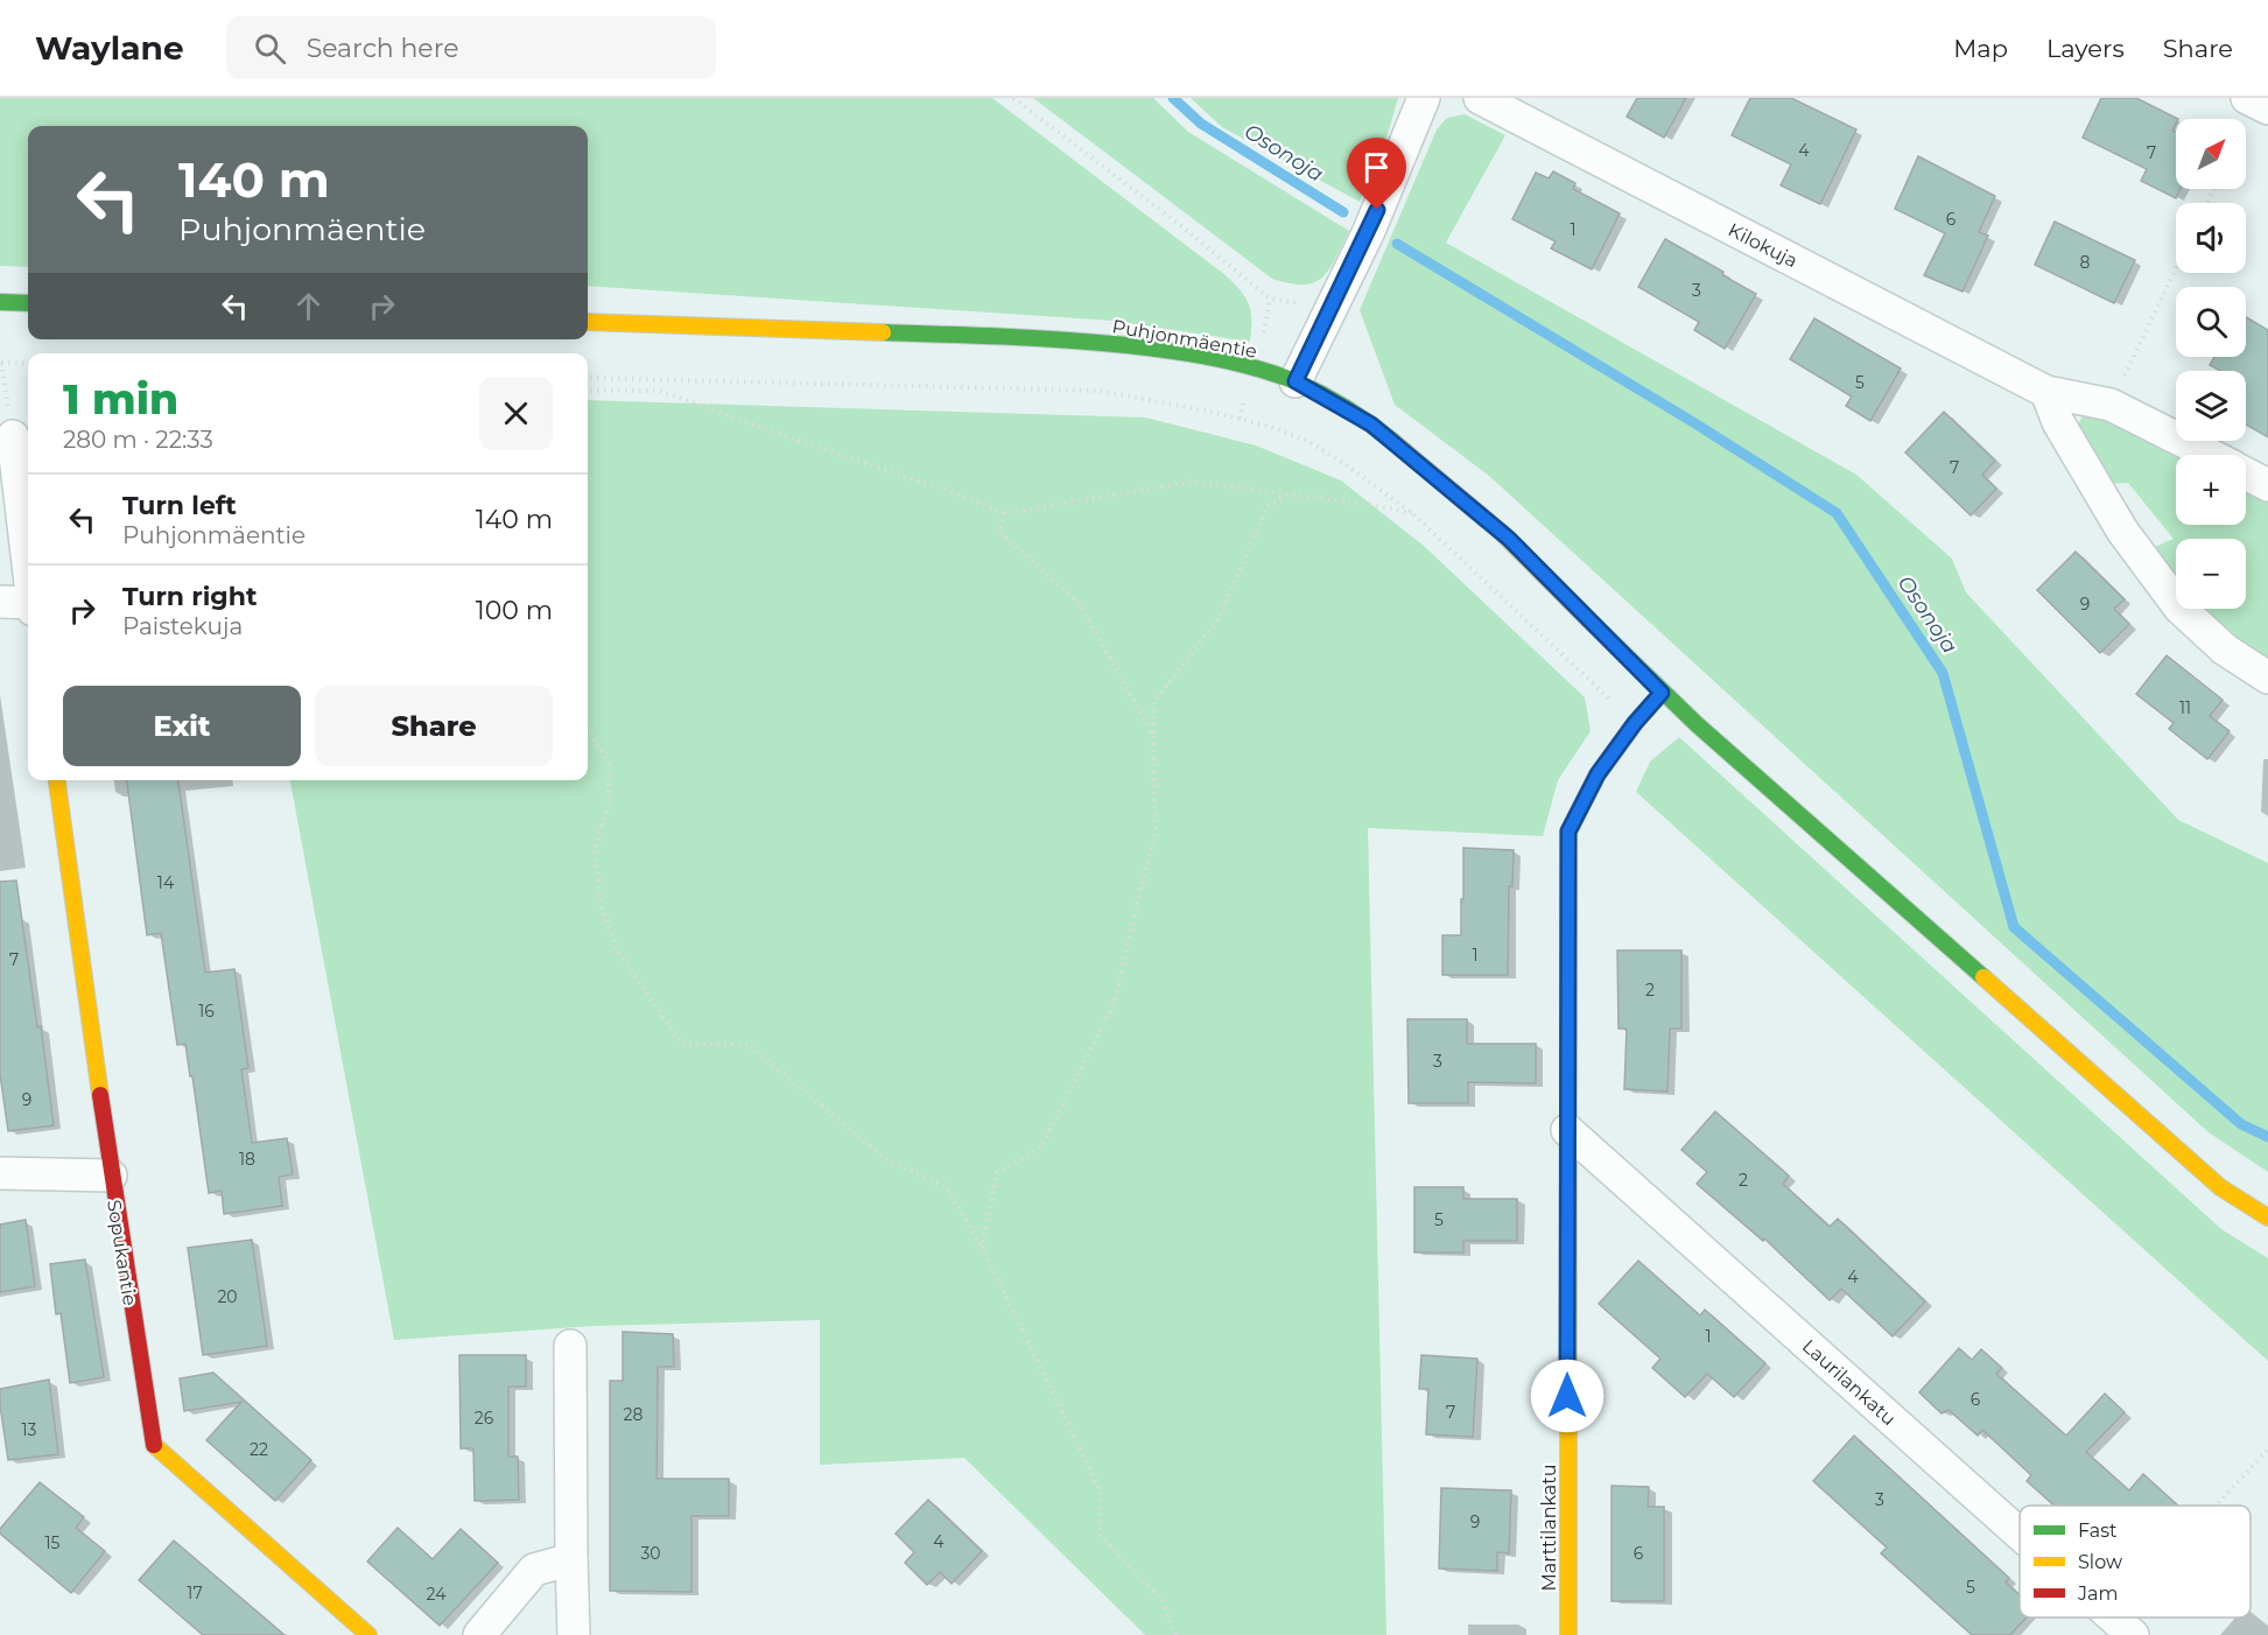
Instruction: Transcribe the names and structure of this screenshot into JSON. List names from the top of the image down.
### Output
{
  "streets": {
    "street": [
      "Kilokuja",
      "Puhjonmäentie",
      "Sopukantie",
      "Laurilankatu",
      "Marttilankatu"
    ]
  },
  "crossings": [
    ["Puhjonmäentie", "Marttilankatu"],
    ["Laurilankatu", "Marttilankatu"]
  ],
  "water": ["Osonoja"],
  "house_numbers": [
    "4",
    "7",
    "6",
    "1",
    "8",
    "3",
    "5",
    "7",
    "9",
    "11",
    "14",
    "1",
    "7",
    "2",
    "16",
    "3",
    "9",
    "18",
    "2",
    "5",
    "4",
    "20",
    "1",
    "6",
    "7",
    "28",
    "26",
    "13",
    "22",
    "3",
    "9",
    "4",
    "15",
    "30",
    "6",
    "5",
    "17",
    "24"
  ],
  "legend": ["Fast", "Slow", "Jam"],
  "north": "top right",
  "page": {
    "header": "Waylane",
    "search": "Search here",
    "nav": ["Map", "Layers", "Share"],
    "map_buttons": ["+", "−"],
    "turn": ["140 m", "Puhjonmäentie"],
    "heading": ["1 min", "280 m · 22:33"],
    "list": [
      {
        "name": "Turn left",
        "note": "Puhjonmäentie",
        "value": "140 m"
      },
      {
        "name": "Turn right",
        "note": "Paistekuja",
        "value": "100 m"
      }
    ],
    "buttons": ["Exit", "Share"]
  }
}
